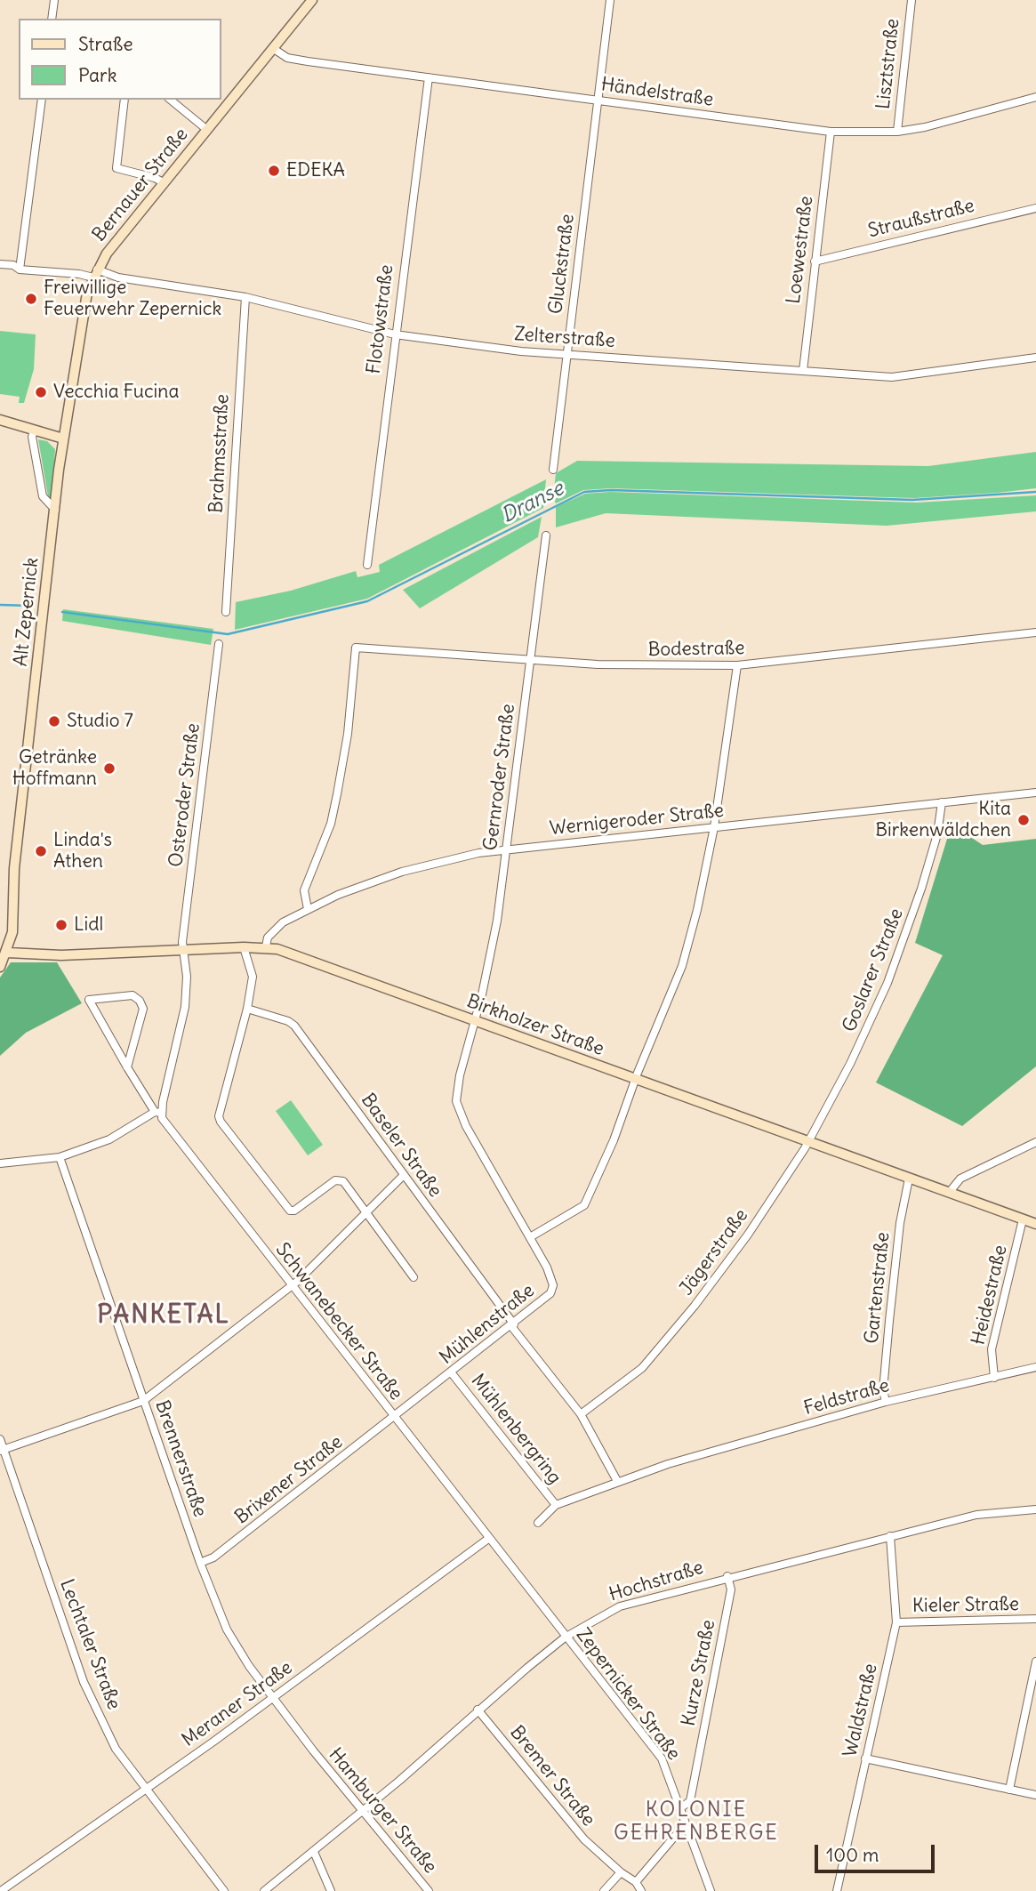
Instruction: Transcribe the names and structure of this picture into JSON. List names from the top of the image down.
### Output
{
  "streets": {
    "street": [
      "Lisztstraße",
      "Händelstraße",
      "Bernauer Straße",
      "Straußstraße",
      "Loewestraße",
      "Gluckstraße",
      "Flotowstraße",
      "Zelterstraße",
      "Brahmsstraße",
      "Alt Zepernick",
      "Bodestraße",
      "Gernroder Straße",
      "Osteroder Straße",
      "Wernigeroder Straße",
      "Goslarer Straße",
      "Birkholzer Straße",
      "Baseler Straße",
      "Jägerstraße",
      "Gartenstraße",
      "Heidestraße",
      "Schwanebecker Straße",
      "Mühlenstraße",
      "Feldstraße",
      "Mühlenbergring",
      "Brennerstraße",
      "Brixener Straße",
      "Hochstraße",
      "Kieler Straße",
      "Lechtaler Straße",
      "Kurze Straße",
      "Zepernicker Straße",
      "Meraner Straße",
      "Waldstraße",
      "Bremer Straße",
      "Hamburger Straße"
    ]
  },
  "crossings": [
    ["Lisztstraße", "Händelstraße"],
    ["Händelstraße", "Bernauer Straße"],
    ["Händelstraße", "Loewestraße"],
    ["Händelstraße", "Gluckstraße"],
    ["Händelstraße", "Flotowstraße"],
    ["Bernauer Straße", "Zelterstraße"],
    ["Bernauer Straße", "Alt Zepernick"],
    ["Straußstraße", "Loewestraße"],
    ["Loewestraße", "Zelterstraße"],
    ["Gluckstraße", "Zelterstraße"],
    ["Flotowstraße", "Zelterstraße"],
    ["Zelterstraße", "Brahmsstraße"],
    ["Zelterstraße", "Alt Zepernick"],
    ["Alt Zepernick", "Birkholzer Straße"],
    ["Bodestraße", "Gernroder Straße"],
    ["Bodestraße", "Wernigeroder Straße"],
    ["Gernroder Straße", "Wernigeroder Straße"],
    ["Gernroder Straße", "Birkholzer Straße"],
    ["Gernroder Straße", "Mühlenstraße"],
    ["Osteroder Straße", "Birkholzer Straße"],
    ["Osteroder Straße", "Schwanebecker Straße"],
    ["Wernigeroder Straße", "Goslarer Straße"],
    ["Wernigeroder Straße", "Birkholzer Straße"],
    ["Goslarer Straße", "Birkholzer Straße"],
    ["Goslarer Straße", "Jägerstraße"],
    ["Birkholzer Straße", "Jägerstraße"],
    ["Birkholzer Straße", "Gartenstraße"],
    ["Birkholzer Straße", "Heidestraße"],
    ["Birkholzer Straße", "Mühlenstraße"],
    ["Baseler Straße", "Mühlenstraße"],
    ["Gartenstraße", "Feldstraße"],
    ["Heidestraße", "Feldstraße"],
    ["Schwanebecker Straße", "Mühlenstraße"],
    ["Schwanebecker Straße", "Brixener Straße"],
    ["Schwanebecker Straße", "Zepernicker Straße"],
    ["Schwanebecker Straße", "Meraner Straße"],
    ["Mühlenstraße", "Mühlenbergring"],
    ["Mühlenstraße", "Brixener Straße"],
    ["Feldstraße", "Mühlenbergring"],
    ["Brennerstraße", "Brixener Straße"],
    ["Brennerstraße", "Meraner Straße"],
    ["Brennerstraße", "Hamburger Straße"],
    ["Hochstraße", "Kurze Straße"],
    ["Hochstraße", "Zepernicker Straße"],
    ["Hochstraße", "Waldstraße"],
    ["Hochstraße", "Bremer Straße"],
    ["Hochstraße", "Hamburger Straße"],
    ["Kieler Straße", "Waldstraße"],
    ["Lechtaler Straße", "Meraner Straße"],
    ["Kurze Straße", "Zepernicker Straße"]
  ],
  "districts": ["PANKETAL", "KOLONIE GEHRENBERGE"],
  "water": ["Dranse"],
  "places": [
    "EDEKA",
    "Freiwillige Feuerwehr Zepernick",
    "Vecchia Fucina",
    "Studio 7",
    "Getränke Hoffmann",
    "Kita Birkenwäldchen",
    "Linda's Athen",
    "Lidl"
  ],
  "legend": ["Straße", "Park"],
  "scale_bar": "100 m"
}
